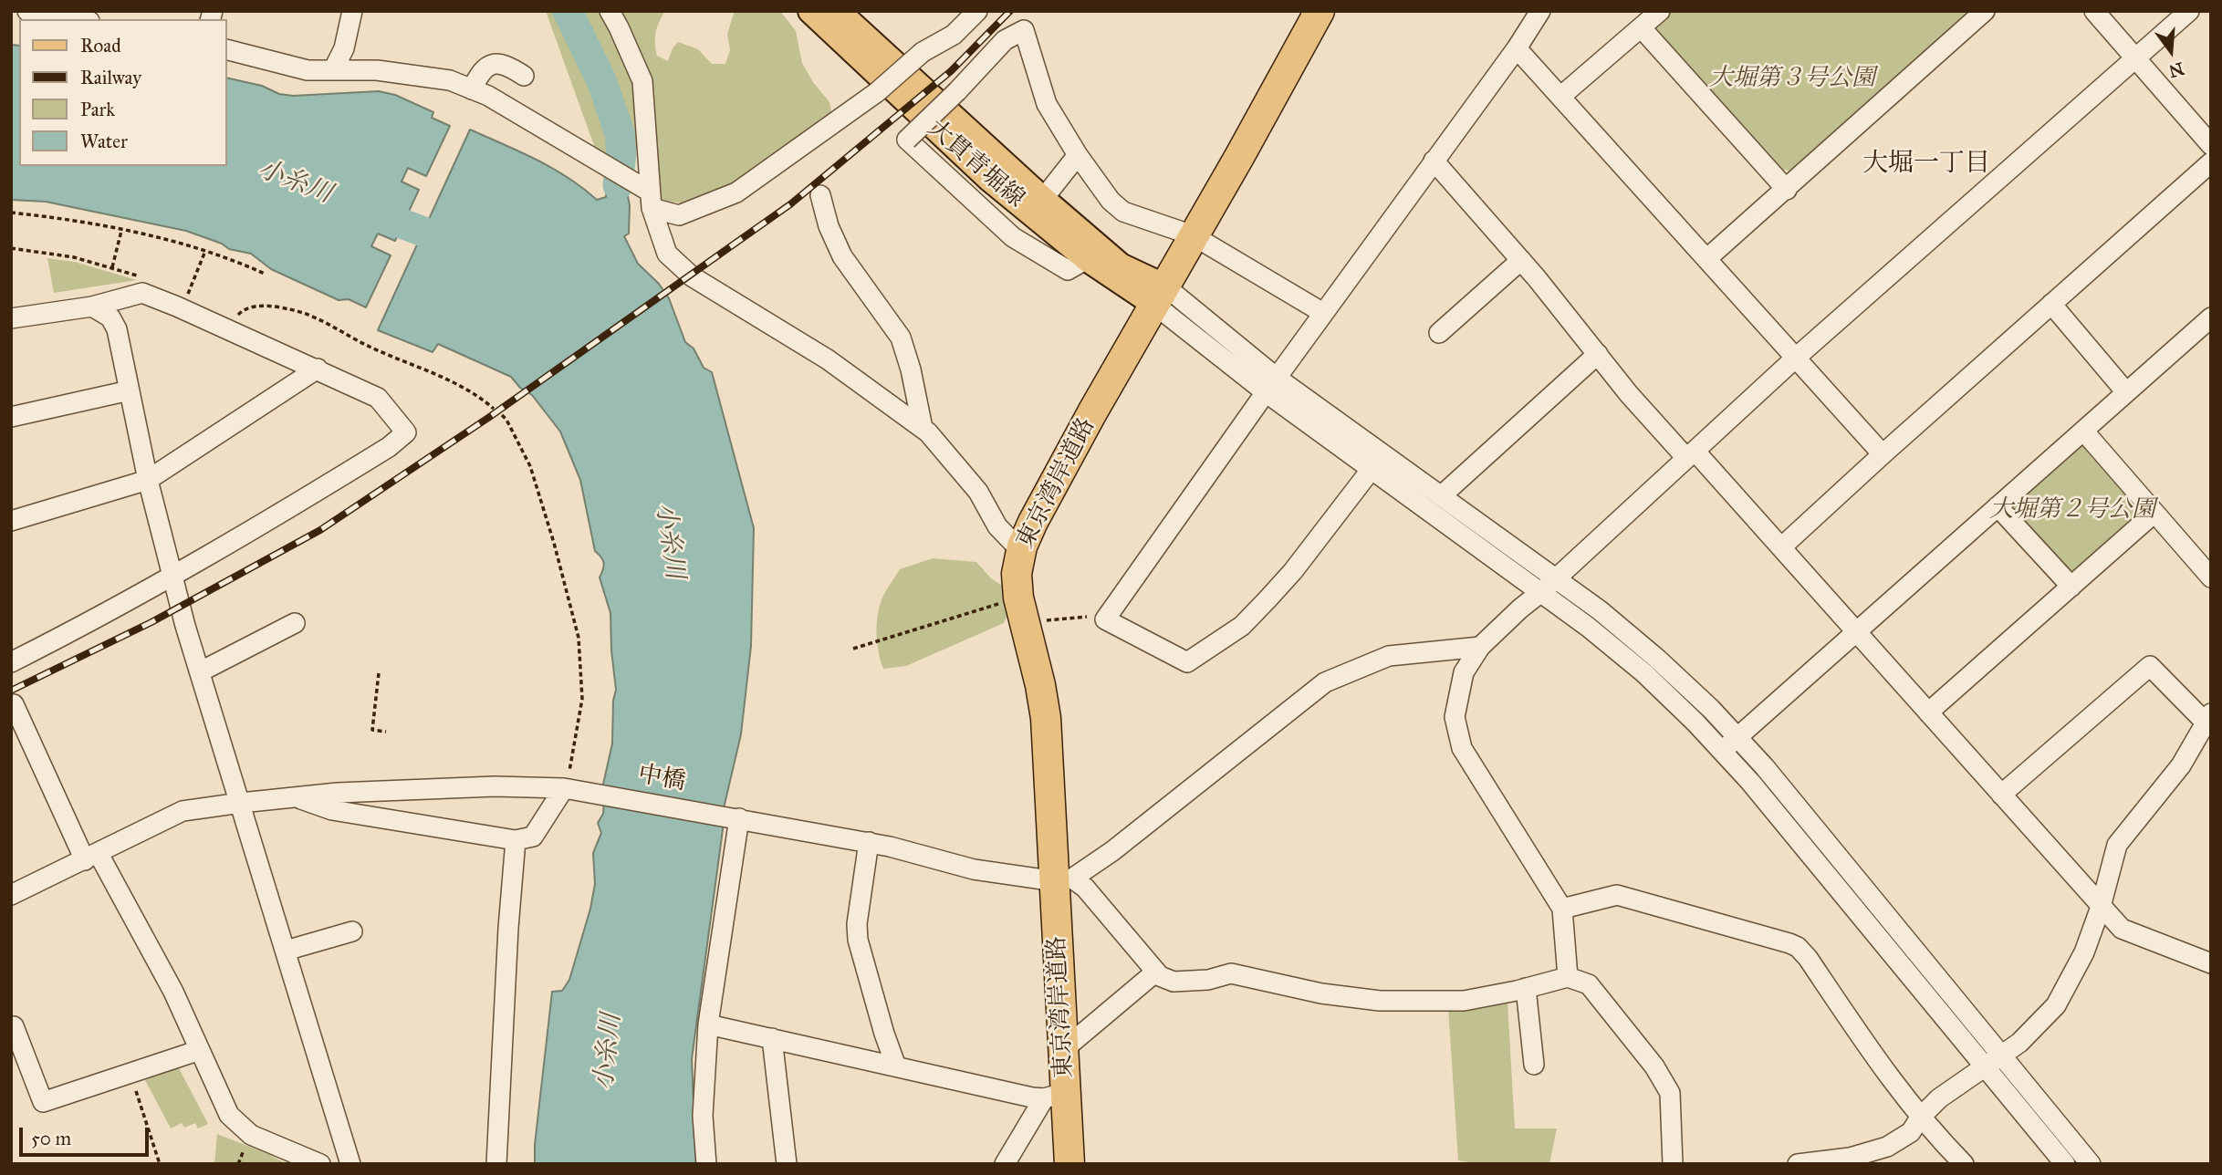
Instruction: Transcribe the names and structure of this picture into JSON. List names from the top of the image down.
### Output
{
  "streets": {
    "highway": ["東京湾岸道路"],
    "main road": ["大貫青堀線"],
    "street": ["中橋"]
  },
  "crossings": [
    ["大貫青堀線", "東京湾岸道路"],
    ["東京湾岸道路", "中橋"]
  ],
  "districts": ["大堀一丁目"],
  "water": ["小糸川"],
  "parks": ["大堀第３号公園", "大堀第２号公園"],
  "legend": [
    "Road",
    "Railway",
    "Park",
    "Water"
  ],
  "scale_bar": "50 m",
  "north": "bottom"
}
